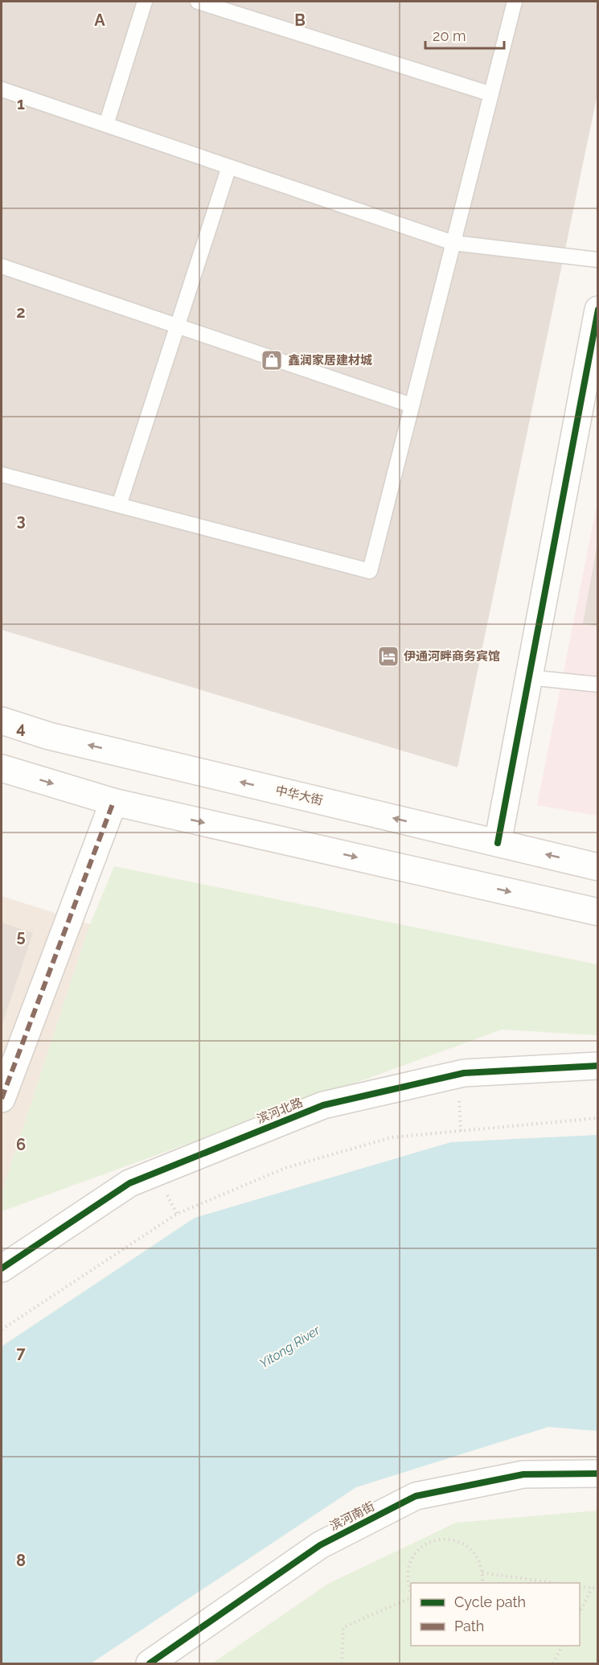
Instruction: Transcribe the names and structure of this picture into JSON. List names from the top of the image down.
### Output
{
  "streets": {
    "street": ["中华大街", "滨河北路", "滨河南街"]
  },
  "water": ["Yitong River"],
  "places": {
    "shop": ["鑫润家居建材城"],
    "hotel": ["伊通河畔商务宾馆"]
  },
  "legend": ["Cycle path", "Path"],
  "scale_bar": "20 m",
  "grid": {
    "columns": ["A", "B"],
    "rows": [
      "1",
      "2",
      "3",
      "4",
      "5",
      "6",
      "7",
      "8"
    ]
  }
}
